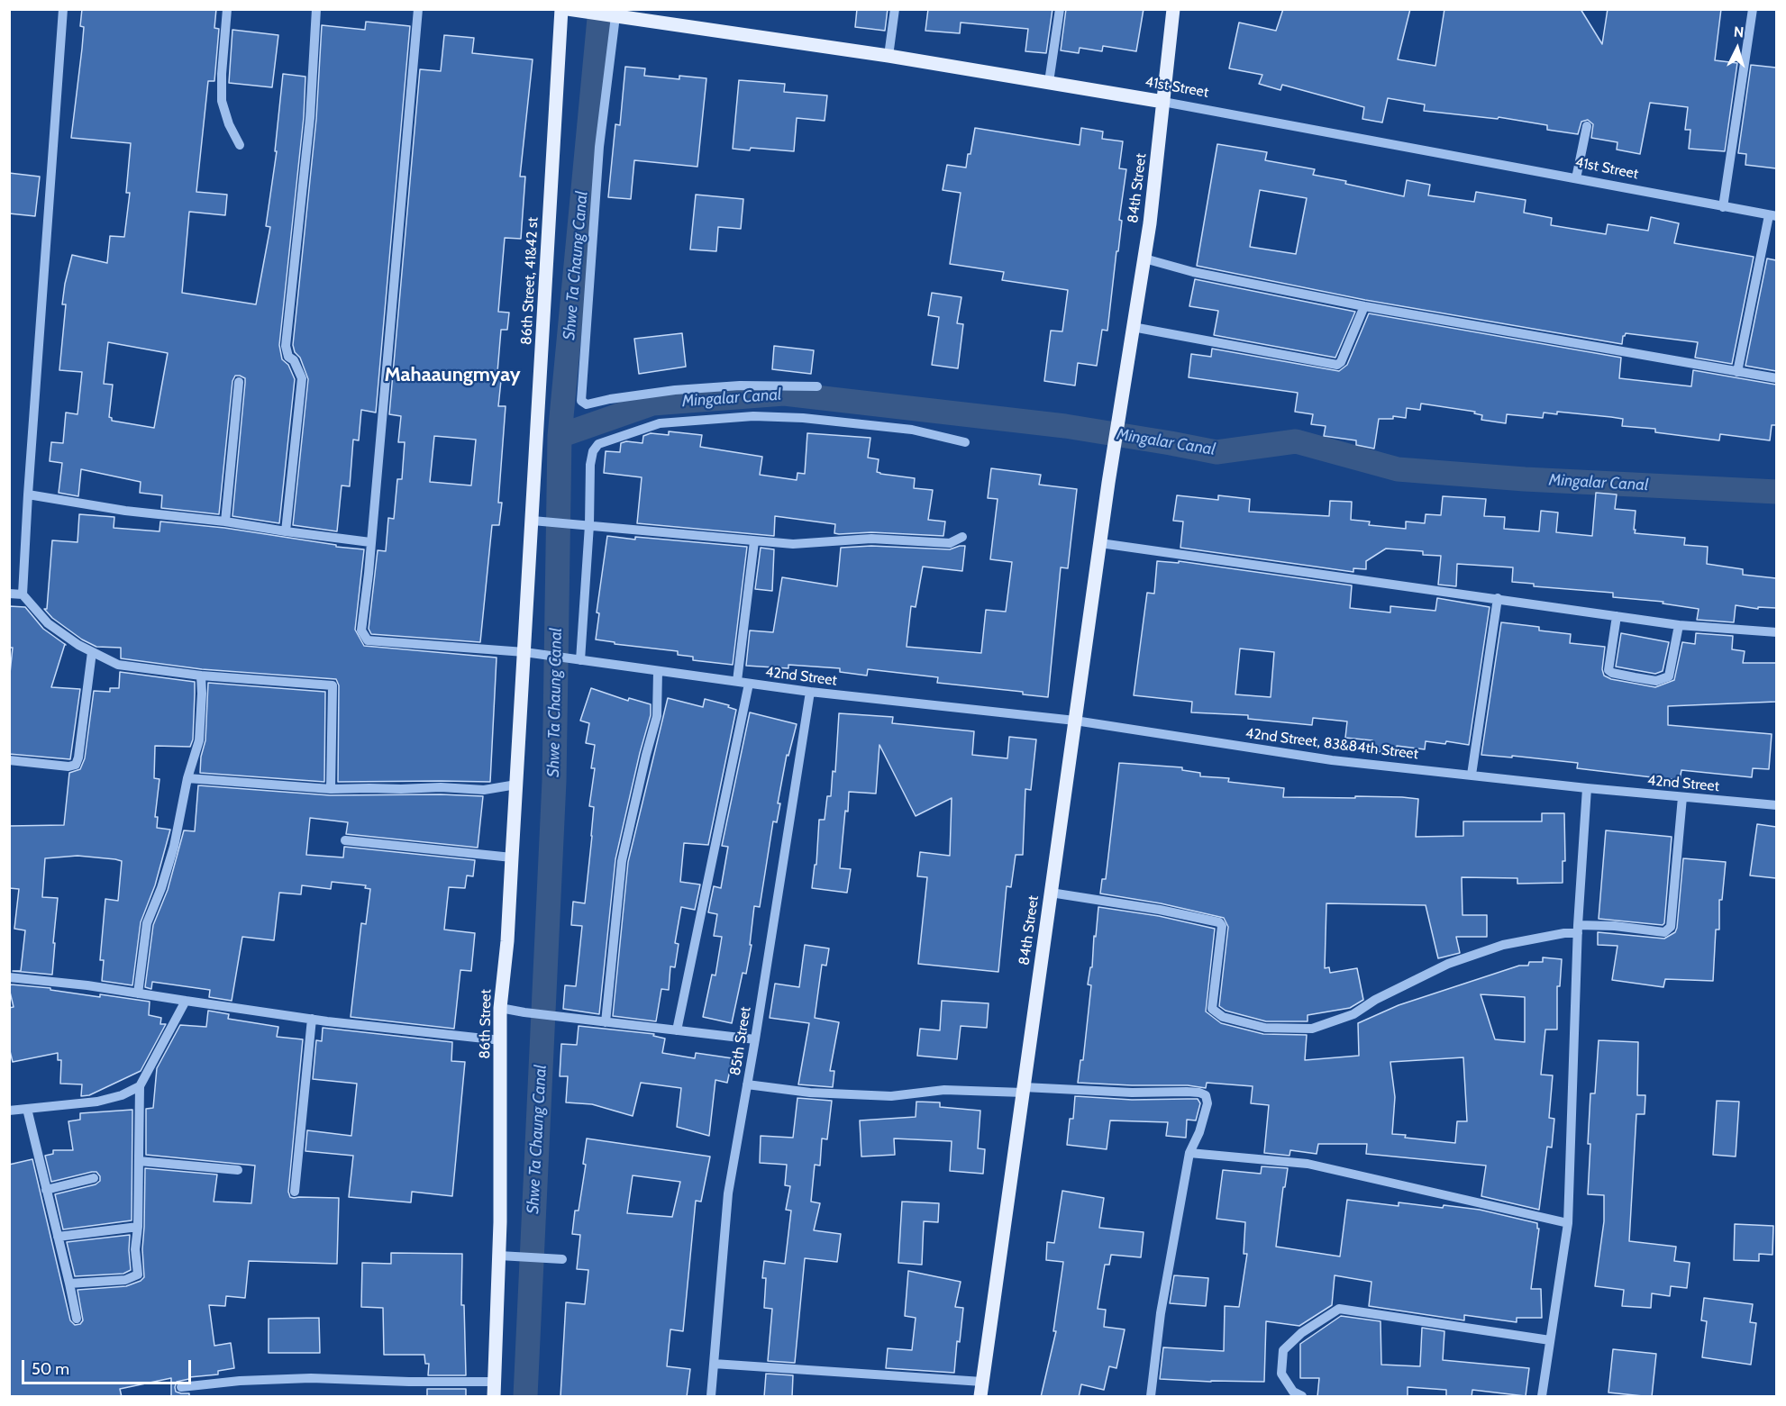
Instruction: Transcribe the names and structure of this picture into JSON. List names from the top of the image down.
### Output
{
  "streets": {
    "main road": [
      "41st Street",
      "84th Street",
      "86th Street, 41&42 st",
      "86th Street"
    ],
    "street": ["42nd Street", "42nd Street, 83&84th Street", "85th Street"]
  },
  "crossings": [
    ["41st Street", "84th Street"],
    ["84th Street", "42nd Street"],
    ["84th Street", "42nd Street, 83&84th Street"],
    ["86th Street, 41&42 st", "42nd Street"],
    ["86th Street, 41&42 st", "86th Street"],
    ["42nd Street", "42nd Street, 83&84th Street"],
    ["42nd Street", "86th Street"],
    ["42nd Street", "85th Street"]
  ],
  "districts": ["Mahaaungmyay"],
  "water": ["Shwe Ta Chaung Canal", "Mingalar Canal"],
  "scale_bar": "50 m",
  "north": "top"
}
